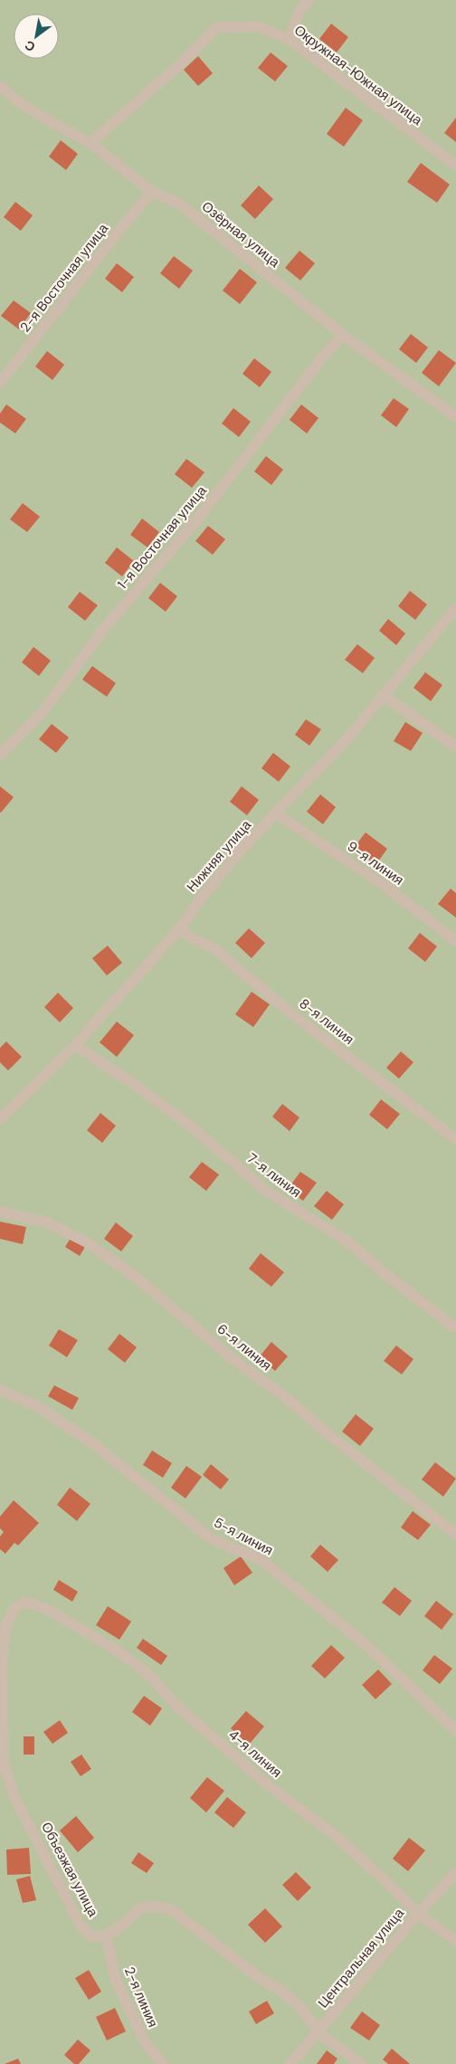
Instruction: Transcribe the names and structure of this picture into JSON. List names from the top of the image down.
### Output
{
  "streets": {
    "street": [
      "Окружная-Южная улица",
      "Озёрная улица",
      "2-я Восточная улица",
      "1-я Восточная улица",
      "Нижняя улица",
      "9-я линия",
      "8-я линия",
      "7-я линия",
      "6-я линия",
      "5-я линия",
      "4-я линия",
      "Объезжая улица",
      "Центральная улица",
      "2-я линия"
    ]
  },
  "crossings": [
    ["Окружная-Южная улица", "Озёрная улица"],
    ["Озёрная улица", "2-я Восточная улица"],
    ["Озёрная улица", "1-я Восточная улица"],
    ["Нижняя улица", "9-я линия"],
    ["Нижняя улица", "8-я линия"],
    ["Нижняя улица", "7-я линия"],
    ["4-я линия", "Объезжая улица"],
    ["4-я линия", "Центральная улица"],
    ["Объезжая улица", "2-я линия"]
  ],
  "north": "bottom left"
}
